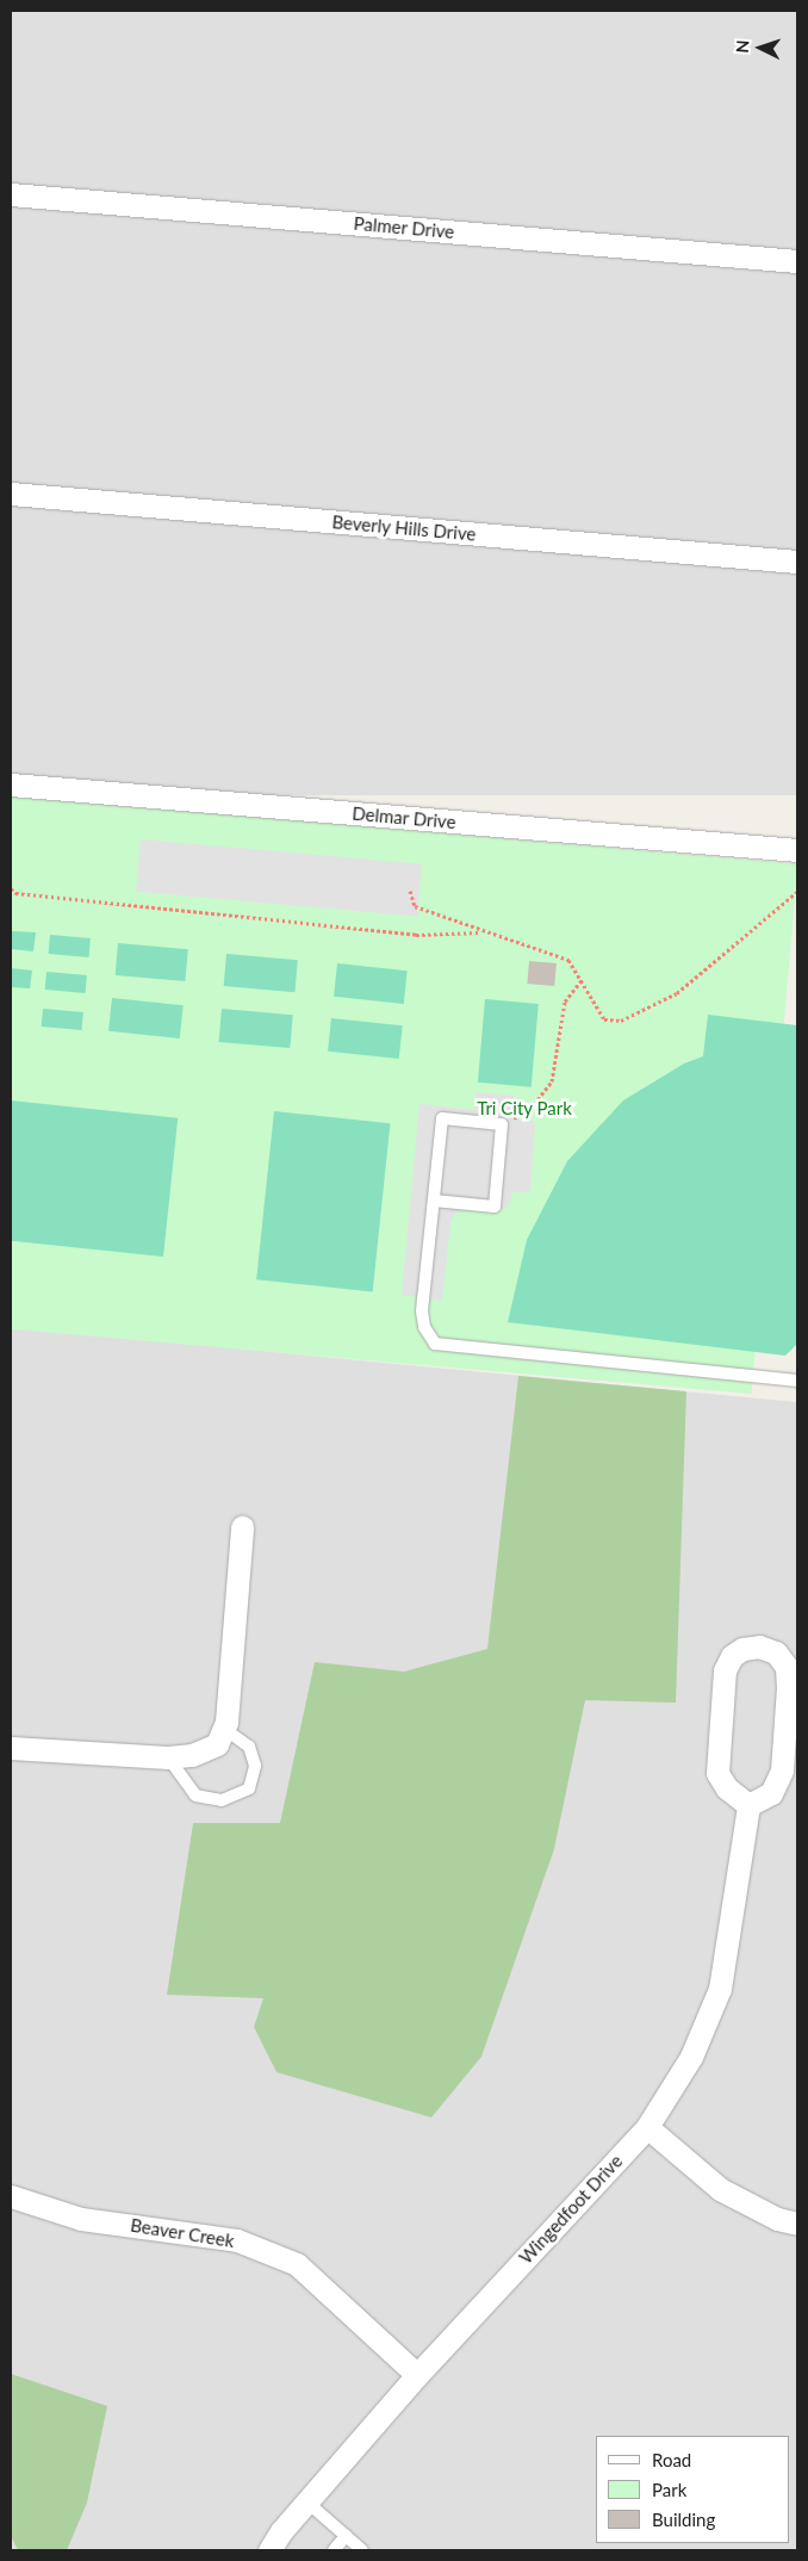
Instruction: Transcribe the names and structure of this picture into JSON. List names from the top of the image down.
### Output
{
  "streets": {
    "street": [
      "Palmer Drive",
      "Beverly Hills Drive",
      "Delmar Drive",
      "Wingedfoot Drive",
      "Beaver Creek"
    ]
  },
  "crossings": [
    ["Wingedfoot Drive", "Beaver Creek"]
  ],
  "parks": ["Tri City Park"],
  "legend": ["Road", "Park", "Building"],
  "north": "left"
}
